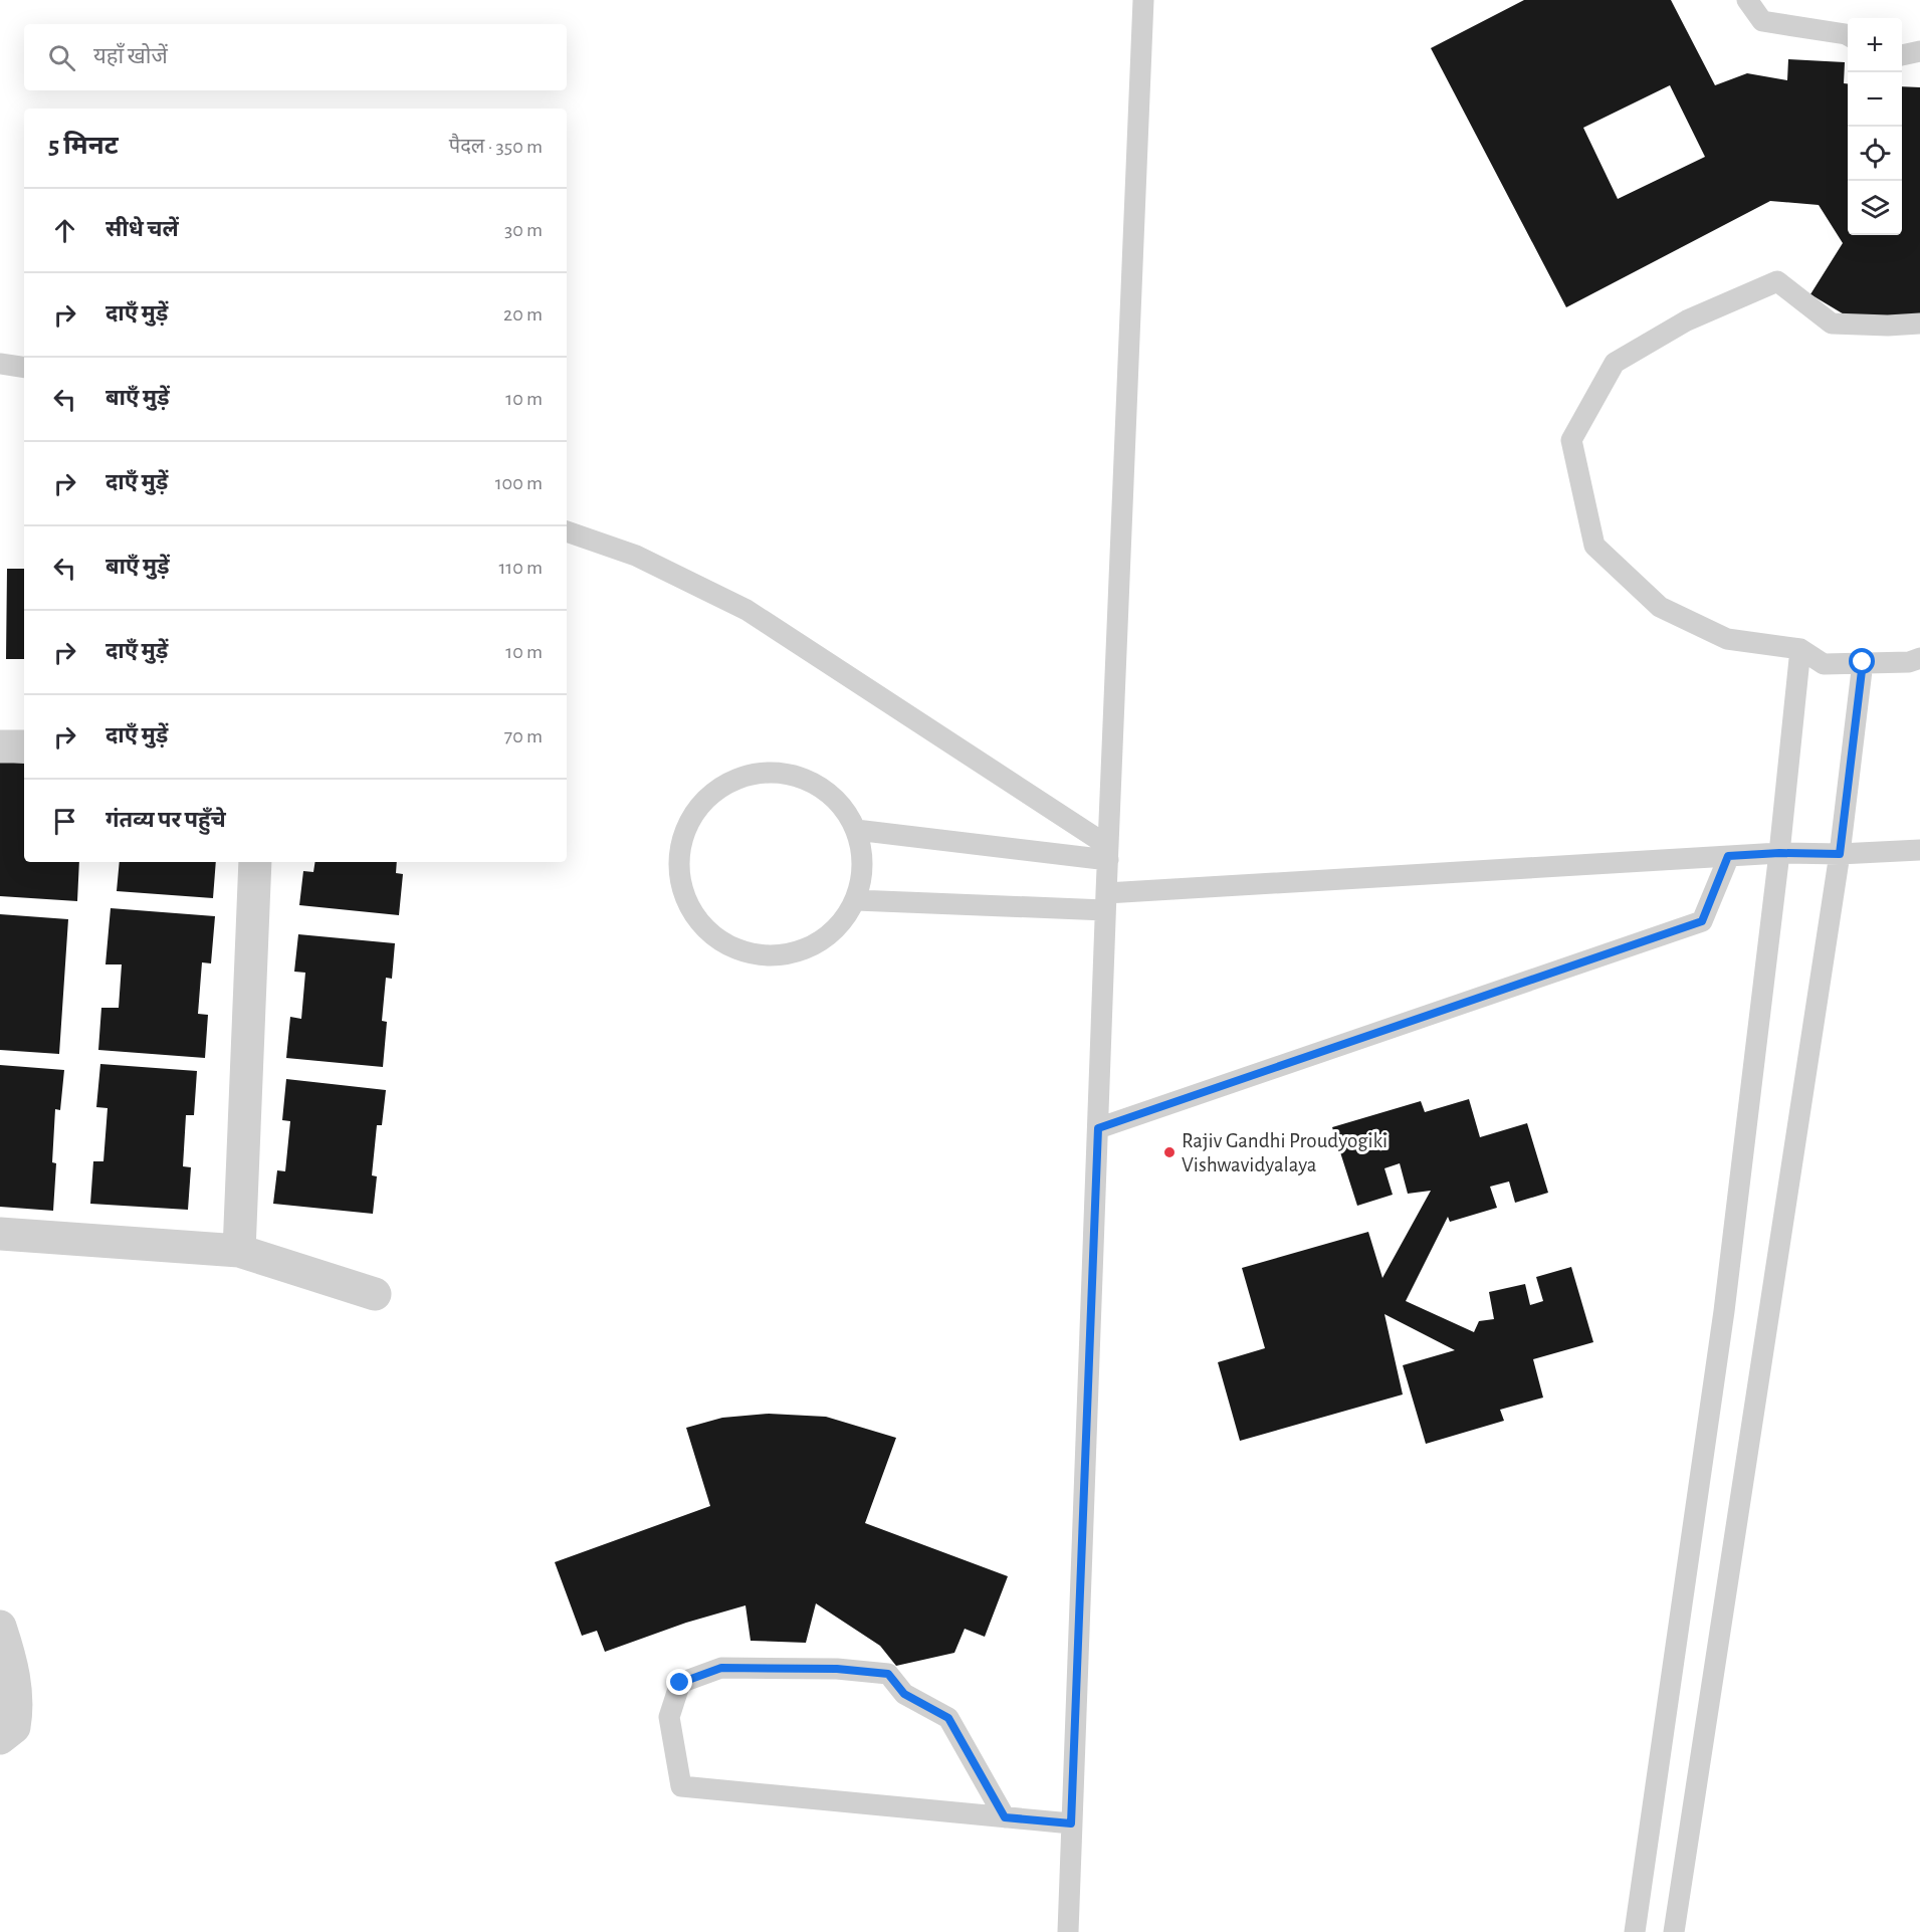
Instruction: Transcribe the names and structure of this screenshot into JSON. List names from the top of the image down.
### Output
{
  "places": ["Rajiv Gandhi Proudyogiki Vishwavidyalaya"],
  "page": {
    "map_buttons": ["+", "−"],
    "search": "यहाँ खोजें",
    "heading": ["5 मिनट", "पैदल · 350 m"],
    "list": [
      ["सीधे चलें", "30 m"],
      ["दाएँ मुड़ें", "20 m"],
      ["बाएँ मुड़ें", "10 m"],
      ["दाएँ मुड़ें", "100 m"],
      ["बाएँ मुड़ें", "110 m"],
      ["दाएँ मुड़ें", "10 m"],
      ["दाएँ मुड़ें", "70 m"],
      "गंतव्य पर पहुँचे"
    ]
  }
}
